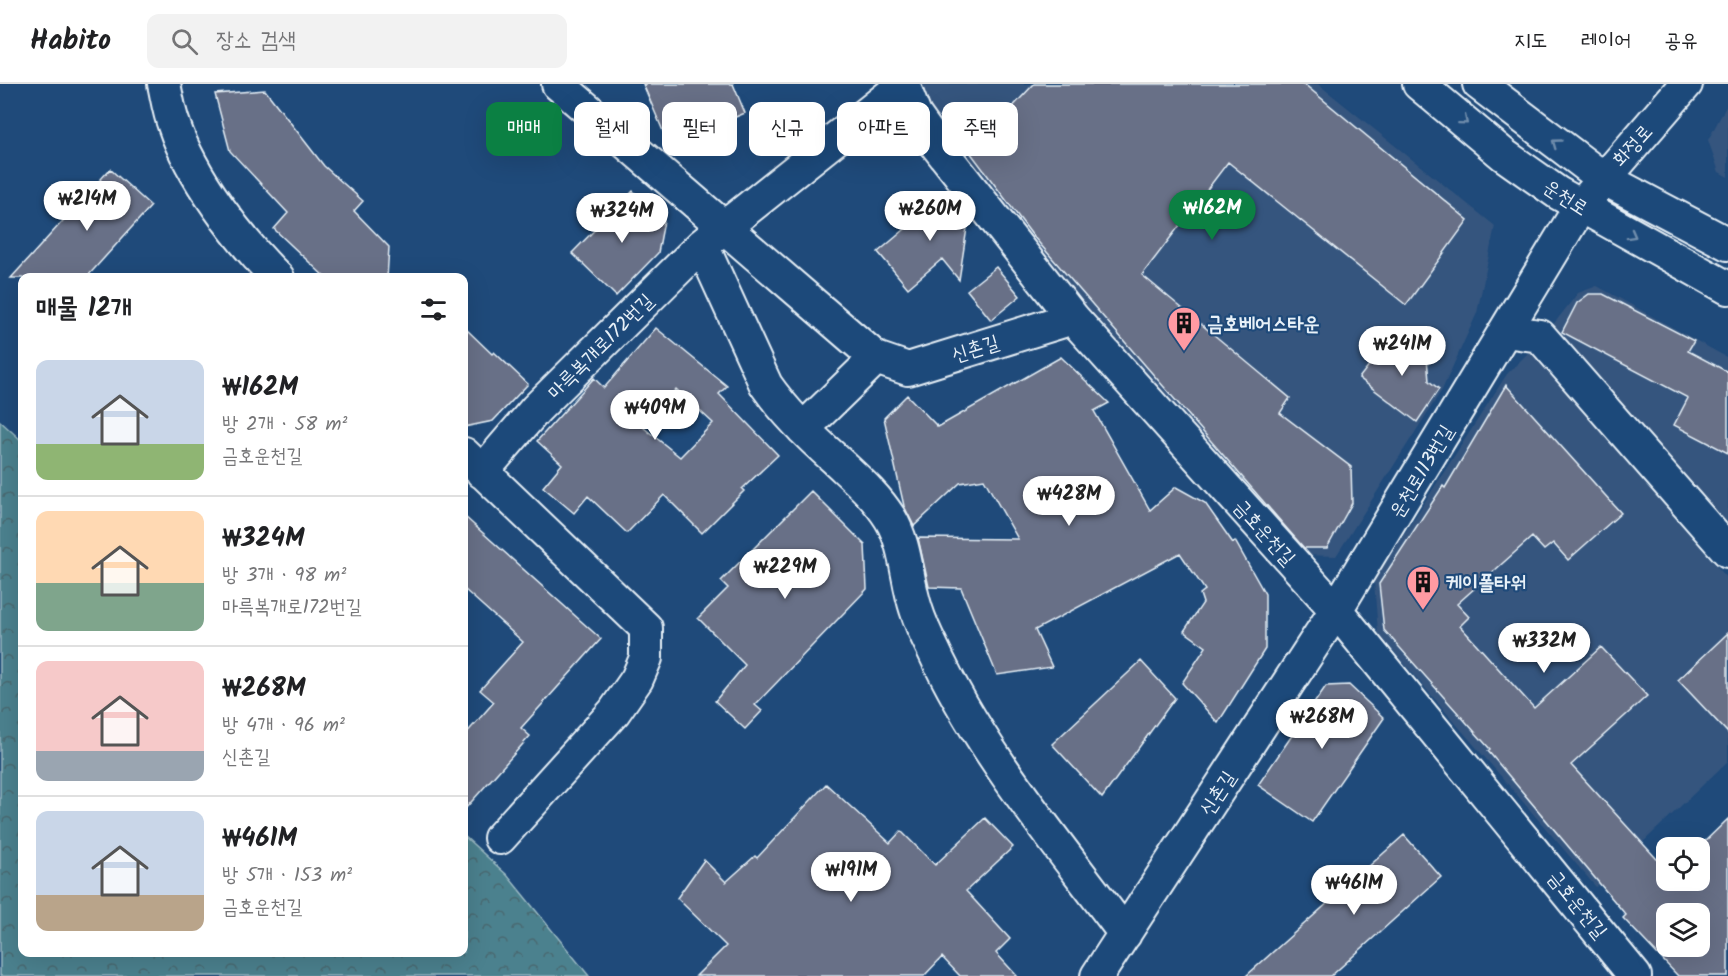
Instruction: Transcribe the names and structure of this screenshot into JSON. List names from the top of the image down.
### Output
{
  "streets": {
    "street": [
      "화정로",
      "운천로",
      "마륵복개로172번길",
      "신촌길",
      "운천로113번길",
      "금호운천길"
    ]
  },
  "crossings": [
    ["화정로", "운천로"],
    ["화정로", "운천로113번길"],
    ["운천로", "운천로113번길"],
    ["마륵복개로172번길", "금호운천길"],
    ["신촌길", "운천로113번길"],
    ["신촌길", "금호운천길"],
    ["운천로113번길", "금호운천길"]
  ],
  "places": {
    "building": ["금호베어스타운", "케이폴타워"]
  },
  "page": {
    "header": "Habito",
    "search": "장소 검색",
    "nav": ["지도", "레이어", "공유"],
    "chip": [
      "매매",
      "월세",
      "필터",
      "신규",
      "아파트",
      "주택"
    ],
    "price": [
      "₩214M",
      "₩162M",
      "₩260M",
      "₩324M",
      "₩241M",
      "₩409M",
      "₩428M",
      "₩229M",
      "₩332M",
      "₩268M",
      "₩191M",
      "₩461M"
    ],
    "heading": "매물 12개",
    "list": [
      {
        "name": "₩162M",
        "note": "방 2개 · 58 m² · 금호운천길"
      },
      {
        "name": "₩324M",
        "note": "방 3개 · 98 m² · 마륵복개로172번길"
      },
      {
        "name": "₩268M",
        "note": "방 4개 · 96 m² · 신촌길"
      },
      {
        "name": "₩461M",
        "note": "방 5개 · 153 m² · 금호운천길"
      }
    ]
  }
}
